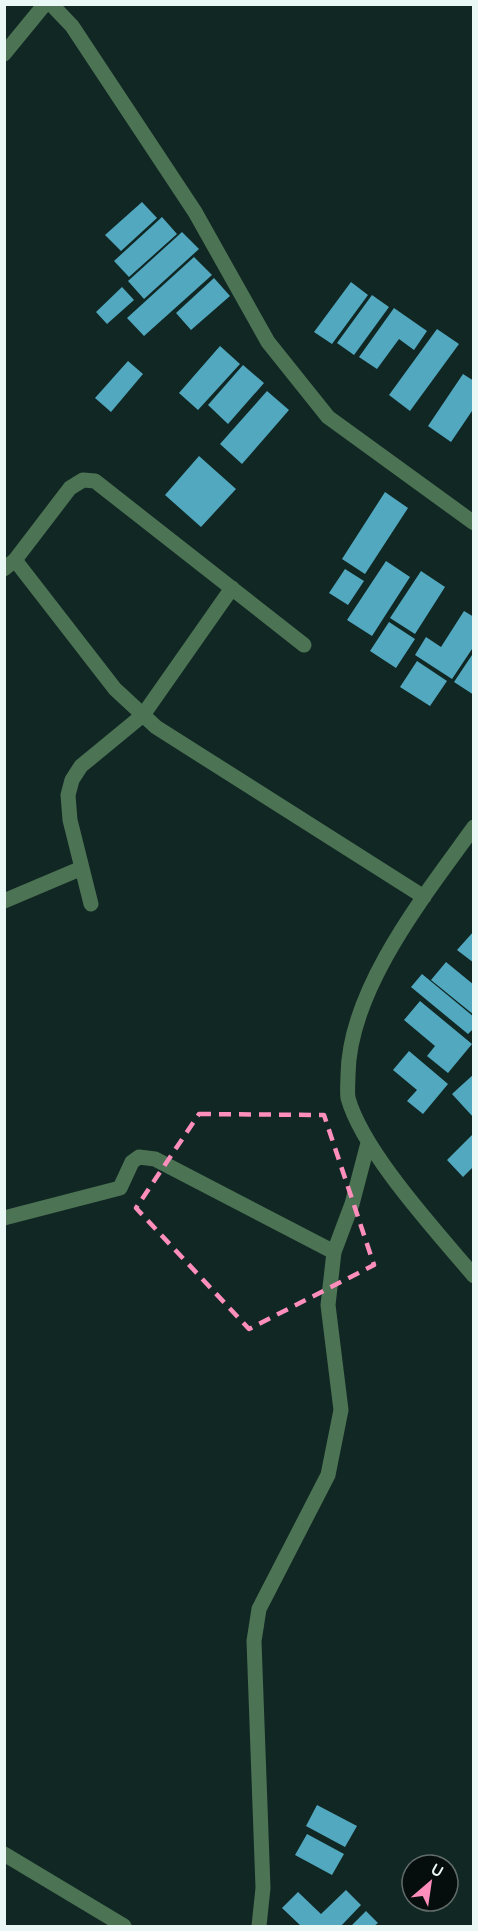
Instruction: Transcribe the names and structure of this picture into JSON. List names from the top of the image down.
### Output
{
  "north": "top right"
}
